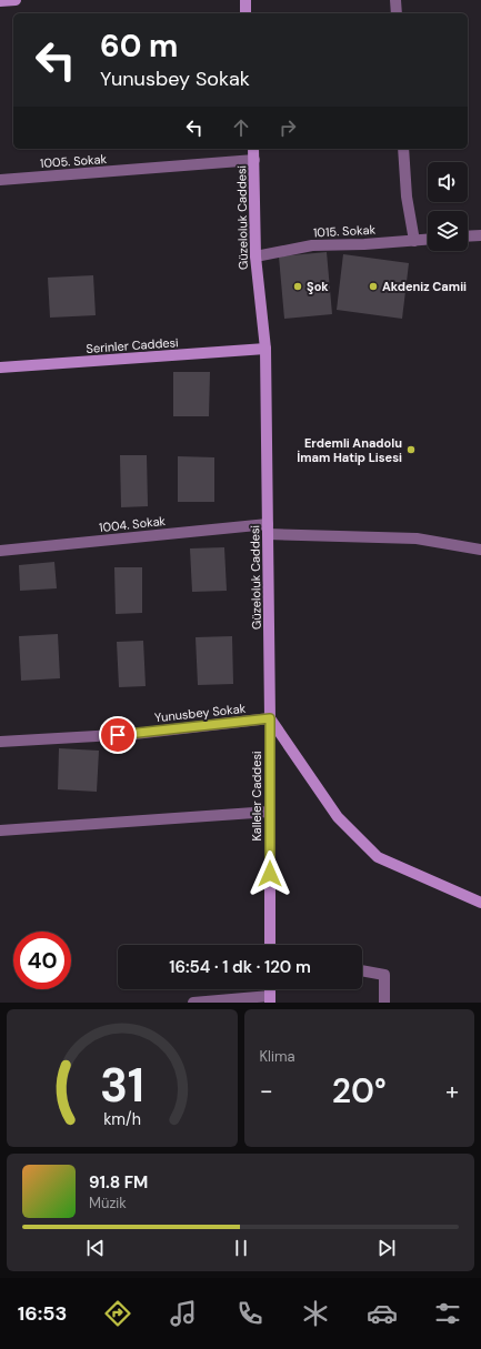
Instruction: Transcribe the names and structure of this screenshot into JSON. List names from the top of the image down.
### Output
{
  "streets": {
    "main road": ["Güzeloluk Caddesi", "Serinler Caddesi", "Kalleler Caddesi"],
    "street": [
      "1005. Sokak",
      "1015. Sokak",
      "1004. Sokak",
      "Yunusbey Sokak"
    ]
  },
  "crossings": [
    ["1005. Sokak", "Güzeloluk Caddesi"],
    ["Güzeloluk Caddesi", "1015. Sokak"],
    ["Güzeloluk Caddesi", "Serinler Caddesi"],
    ["Güzeloluk Caddesi", "1004. Sokak"],
    ["Güzeloluk Caddesi", "Yunusbey Sokak"],
    ["Güzeloluk Caddesi", "Kalleler Caddesi"],
    ["Yunusbey Sokak", "Kalleler Caddesi"]
  ],
  "places": ["Şok", "Akdeniz Camii", "Erdemli Anadolu İmam Hatip Lisesi"],
  "page": {
    "turn": ["60 m", "Yunusbey Sokak"],
    "limit": "40",
    "trip": "16:54 · 1 dk · 120 m",
    "tile": "Klima",
    "heat": ["−", "20°", "+"],
    "song": ["91.8 FM", "Müzik"],
    "tabs": "16:53",
    "gauge": ["31", "km/h"]
  }
}
